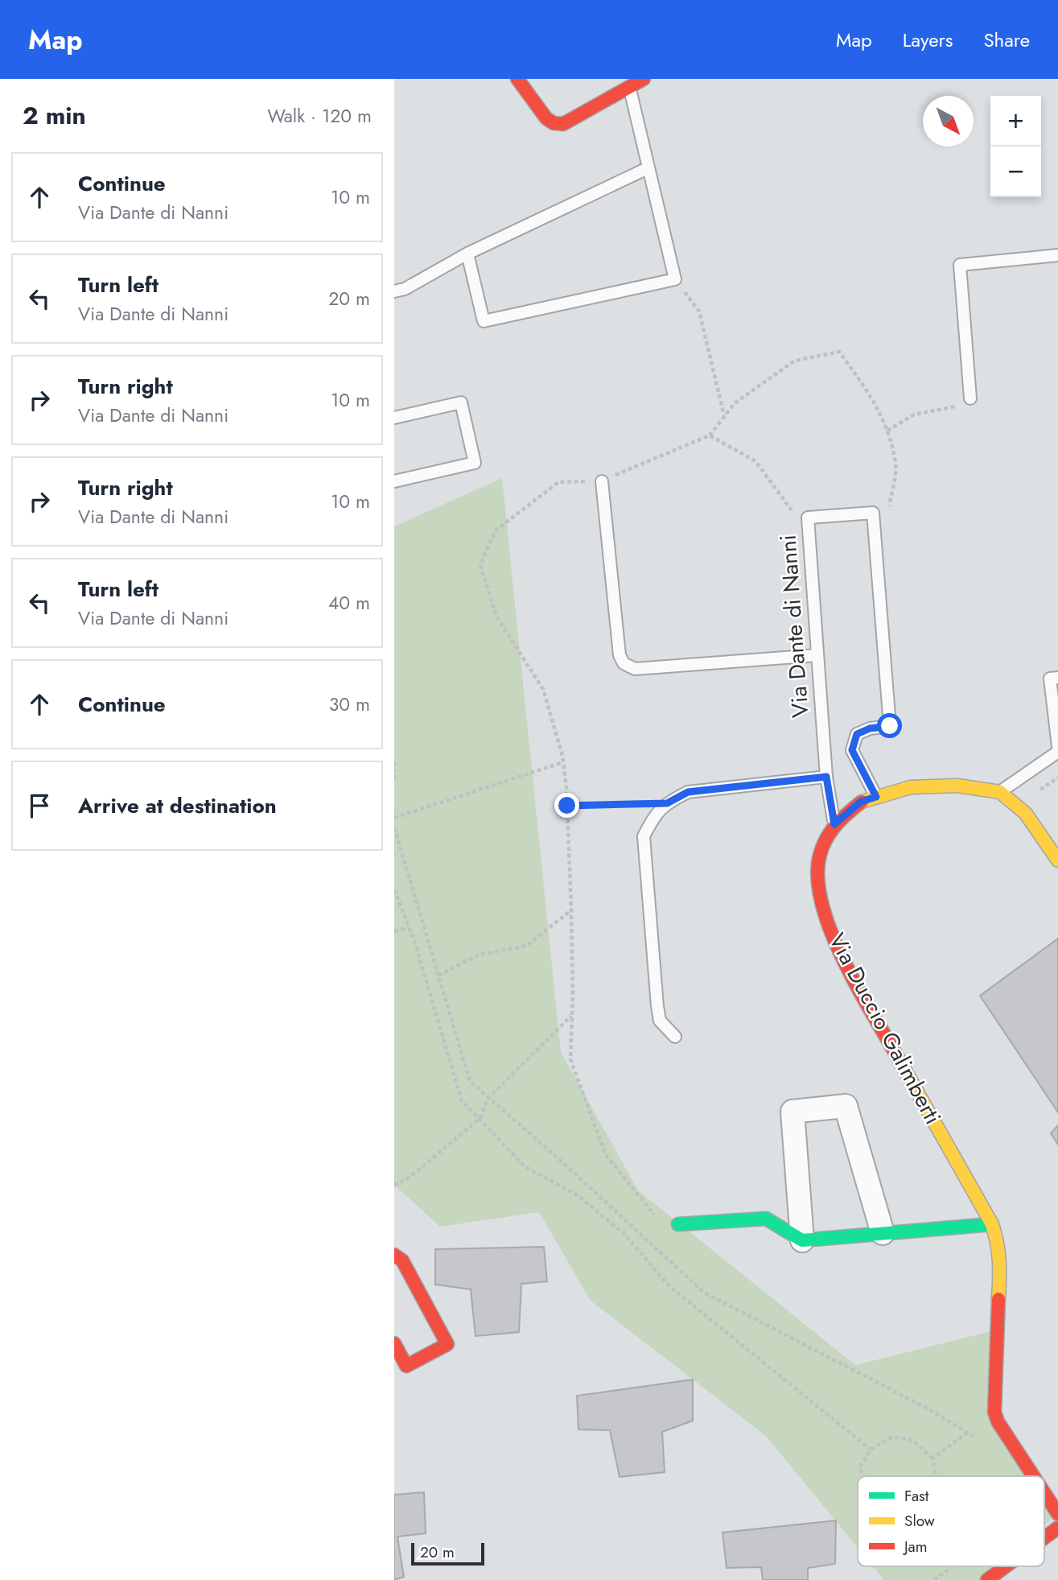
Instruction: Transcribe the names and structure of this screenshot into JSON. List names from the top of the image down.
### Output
{
  "streets": {
    "street": ["Via Duccio Galimberti"],
    "lane": ["Via Dante di Nanni"]
  },
  "crossings": [
    ["Via Dante di Nanni", "Via Duccio Galimberti"]
  ],
  "legend": ["Fast", "Slow", "Jam"],
  "scale_bar": "20 m",
  "north": "bottom right",
  "page": {
    "header": "Map",
    "nav": ["Map", "Layers", "Share"],
    "heading": ["2 min", "Walk · 120 m"],
    "map_buttons": ["+", "−"],
    "list": [
      ["Continue", "Via Dante di Nanni", "10 m"],
      ["Turn left", "Via Dante di Nanni", "20 m"],
      ["Turn right", "Via Dante di Nanni", "10 m"],
      ["Turn right", "Via Dante di Nanni", "10 m"],
      ["Turn left", "Via Dante di Nanni", "40 m"],
      ["Continue", "30 m"],
      "Arrive at destination"
    ],
    "scale": "20 m"
  }
}
